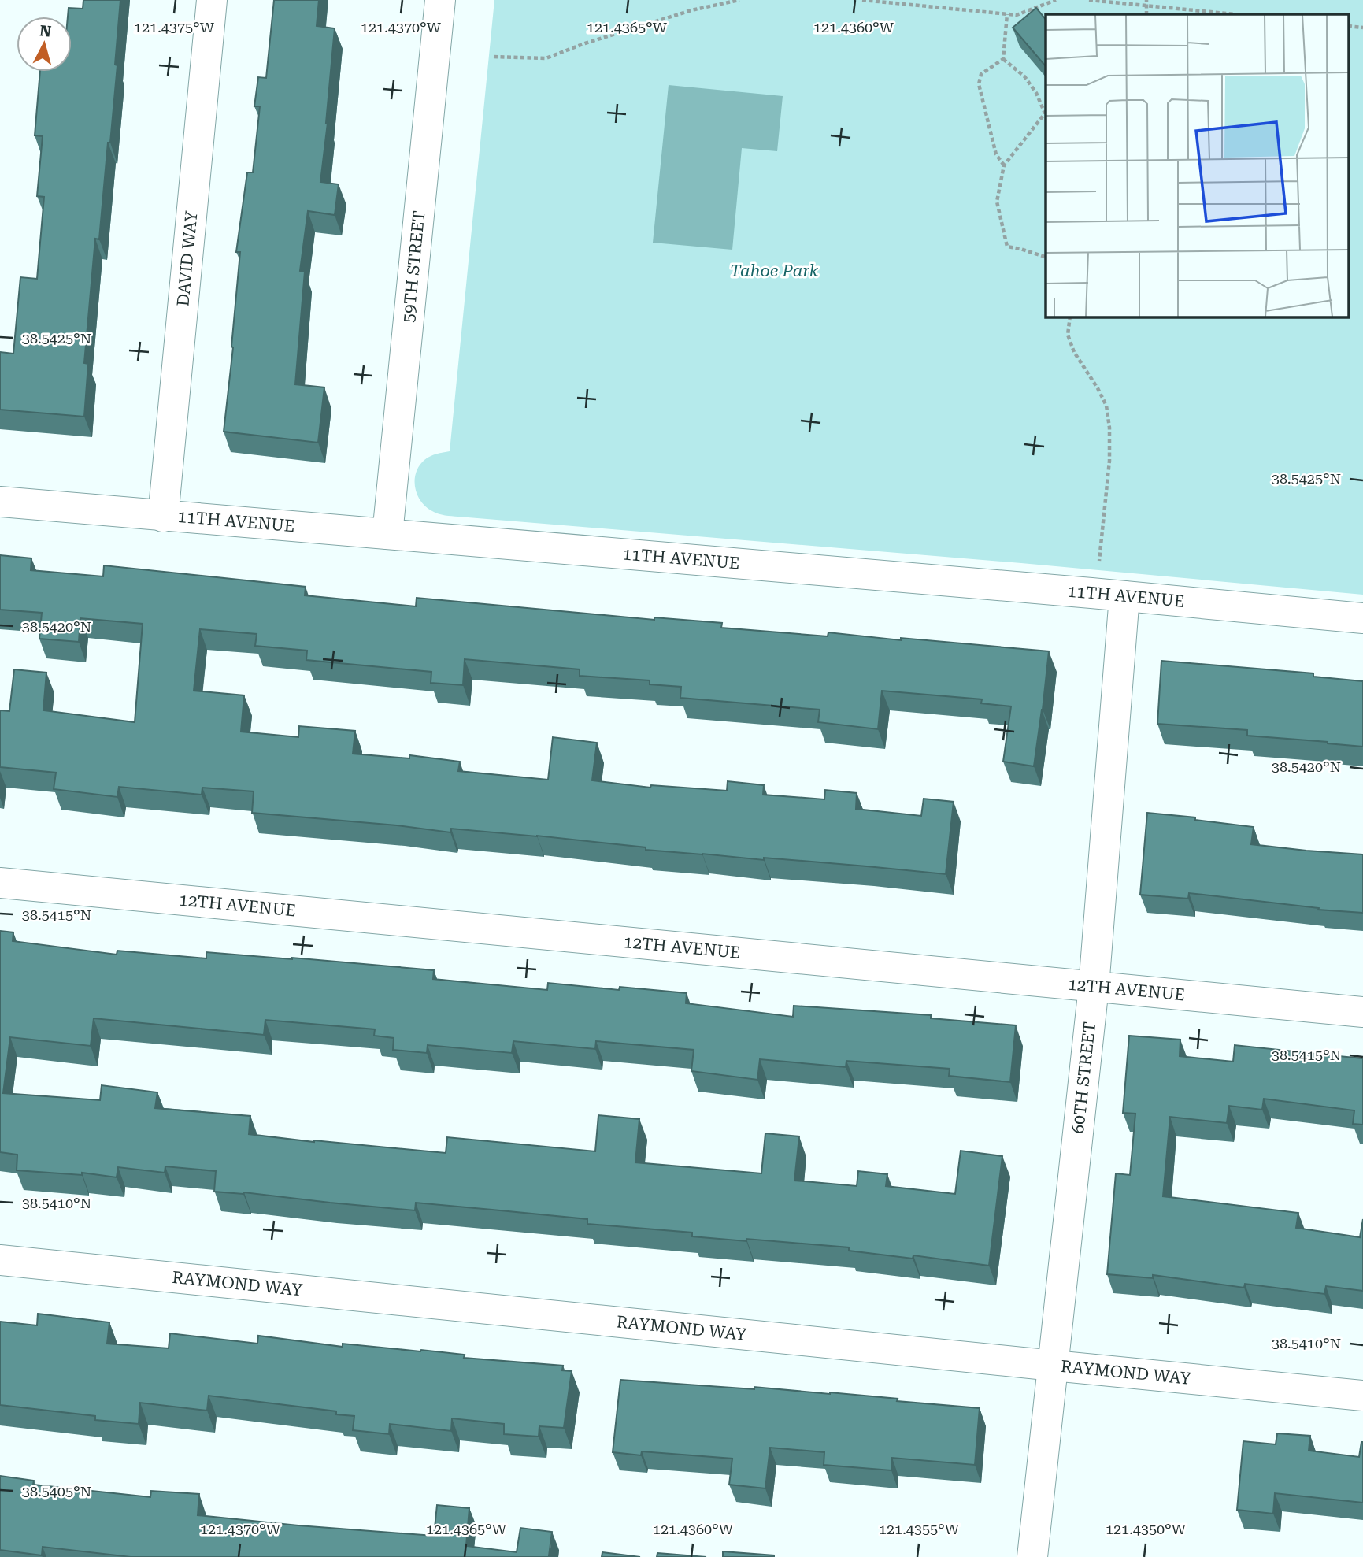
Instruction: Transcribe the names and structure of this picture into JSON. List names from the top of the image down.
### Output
{
  "streets": {
    "street": [
      "DAVID WAY",
      "59TH STREET",
      "11TH AVENUE",
      "12TH AVENUE",
      "60TH STREET",
      "RAYMOND WAY"
    ]
  },
  "crossings": [
    ["DAVID WAY", "11TH AVENUE"],
    ["59TH STREET", "11TH AVENUE"],
    ["11TH AVENUE", "60TH STREET"],
    ["12TH AVENUE", "60TH STREET"],
    ["60TH STREET", "RAYMOND WAY"]
  ],
  "parks": ["Tahoe Park"],
  "north": "top",
  "coordinates": [
    "121.4375°W",
    "121.4370°W",
    "121.4365°W",
    "121.4360°W",
    "38.5425°N",
    "38.5420°N",
    "38.5415°N",
    "38.5410°N",
    "38.5405°N",
    "121.4355°W",
    "121.4350°W"
  ]
}
